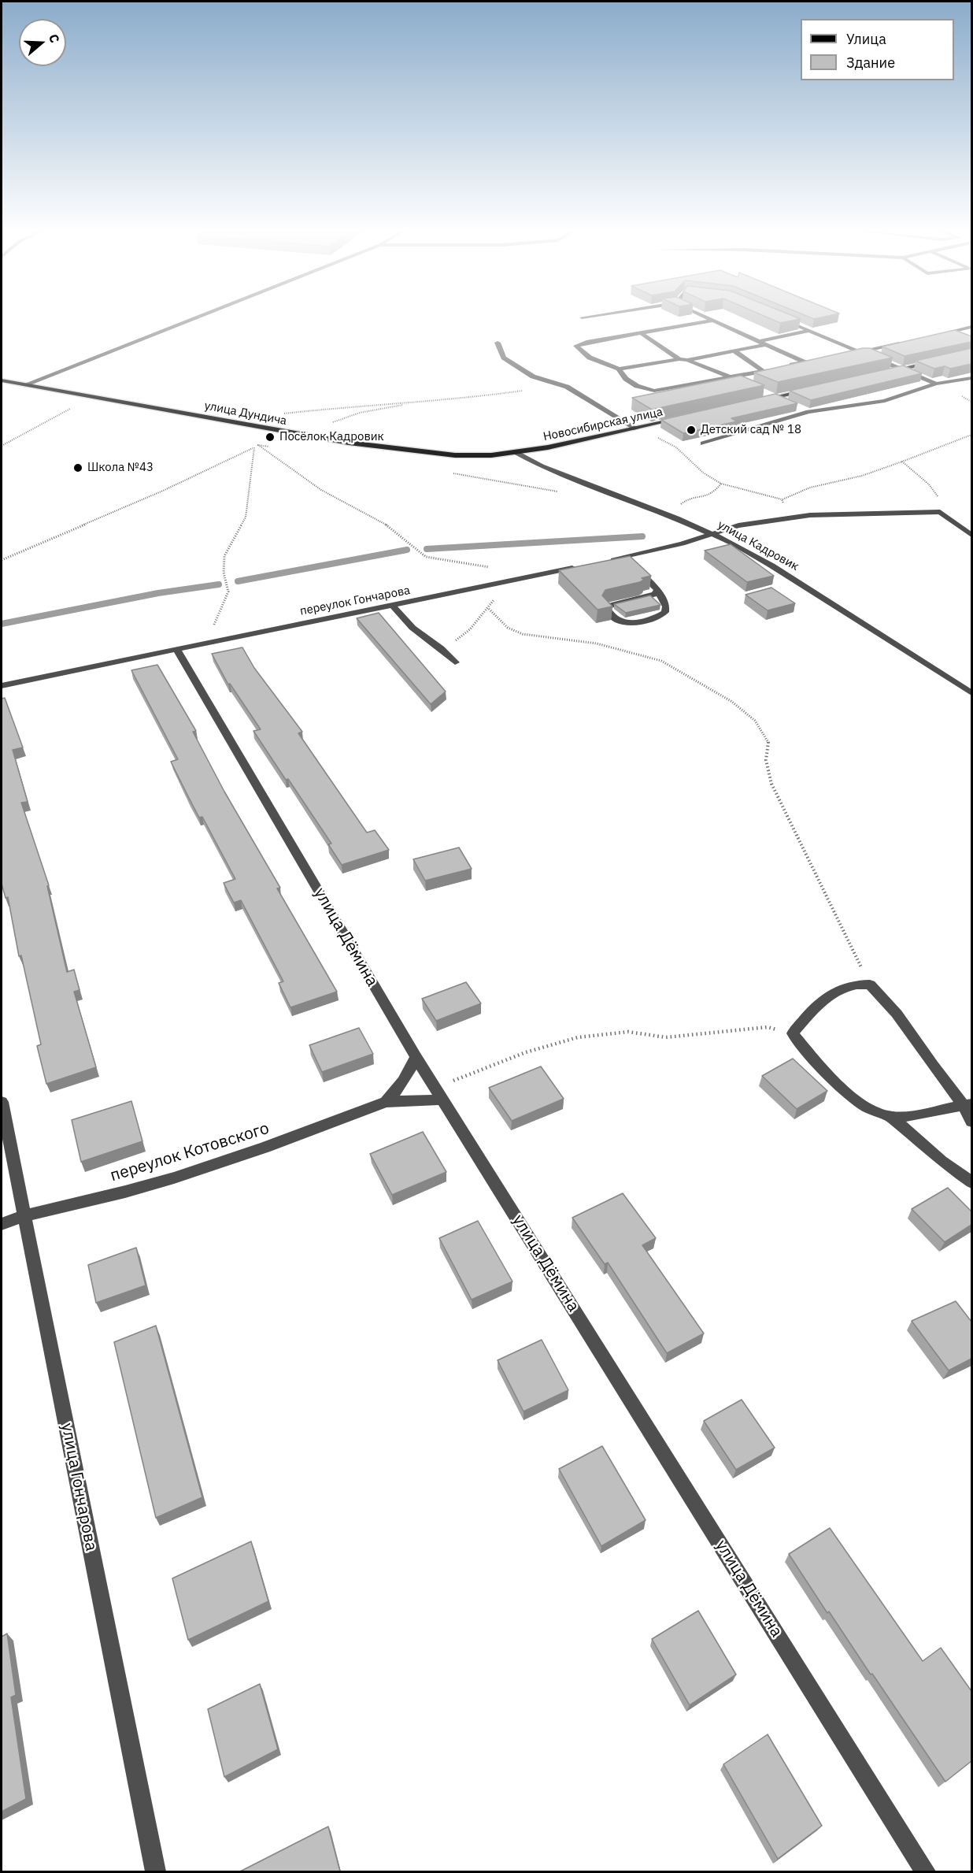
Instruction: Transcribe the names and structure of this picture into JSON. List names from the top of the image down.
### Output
{
  "streets": {
    "main road": ["улица Дундича", "Новосибирская улица"],
    "street": [
      "улица Кадровик",
      "переулок Гончарова",
      "улица Дёмина",
      "переулок Котовского",
      "улица Гончарова"
    ]
  },
  "crossings": [
    ["улица Дундича", "Новосибирская улица"],
    ["улица Дундича", "улица Кадровик"],
    ["Новосибирская улица", "улица Кадровик"],
    ["переулок Гончарова", "улица Дёмина"],
    ["переулок Котовского", "улица Гончарова"]
  ],
  "places": ["Детский сад № 18", "Посёлок Кадровик", "Школа №43"],
  "legend": ["Улица", "Здание"],
  "north": "right"
}
